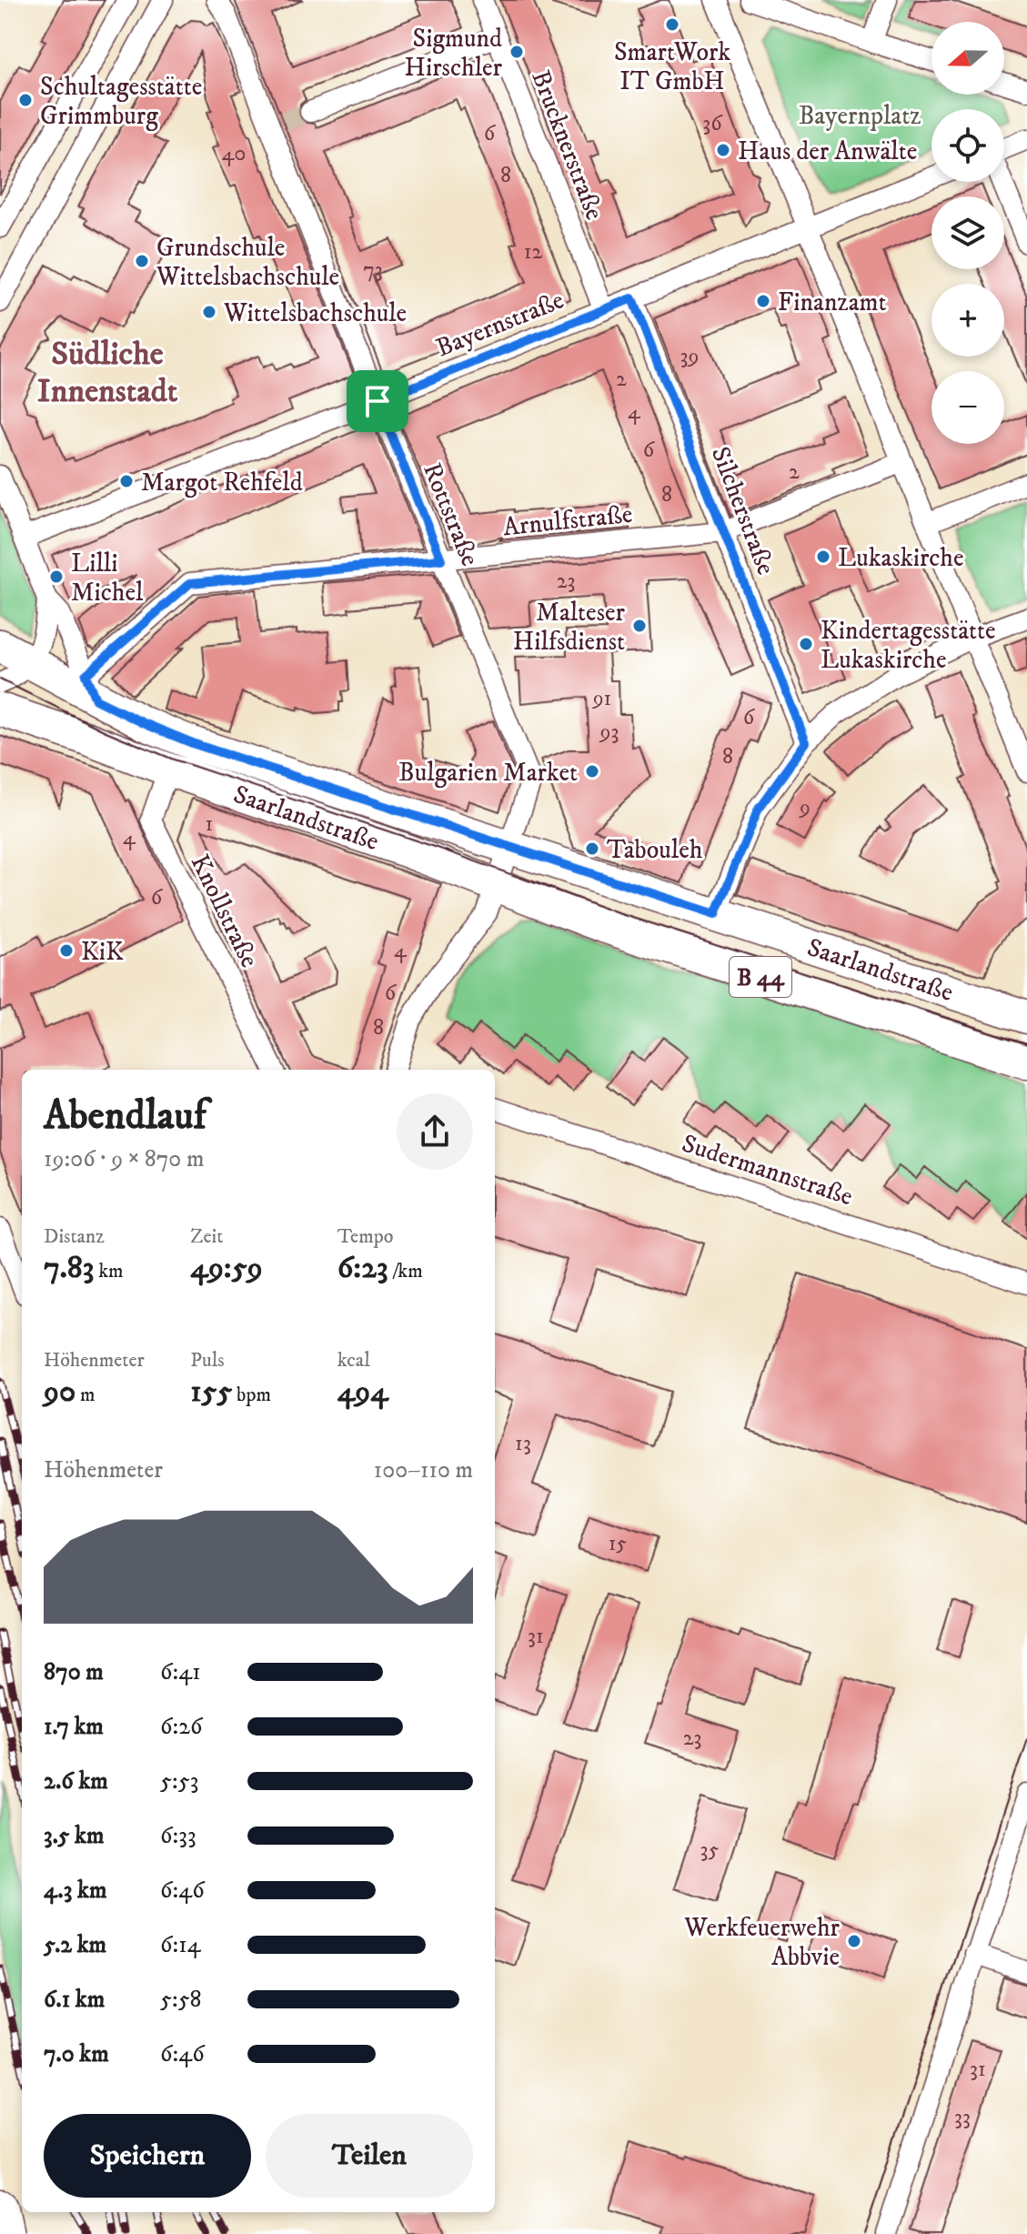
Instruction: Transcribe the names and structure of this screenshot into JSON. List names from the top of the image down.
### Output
{
  "streets": {
    "main road": ["Saarlandstraße", "B 44"],
    "street": [
      "Brucknerstraße",
      "Bayernstraße",
      "Silcherstraße",
      "Rottstraße",
      "Arnulfstraße",
      "Knollstraße",
      "Sudermannstraße"
    ]
  },
  "crossings": [
    ["Brucknerstraße", "Bayernstraße"],
    ["Bayernstraße", "Silcherstraße"],
    ["Bayernstraße", "Rottstraße"],
    ["Silcherstraße", "Arnulfstraße"],
    ["Rottstraße", "Arnulfstraße"],
    ["Rottstraße", "Saarlandstraße"],
    ["Arnulfstraße", "Saarlandstraße"],
    ["Saarlandstraße", "Knollstraße"]
  ],
  "districts": ["Südliche Innenstadt"],
  "parks": ["Bayernplatz"],
  "places": [
    "SmartWork IT GmbH",
    "Sigmund Hirschler",
    "Schultagesstätte Grimmburg",
    "Haus der Anwälte",
    "Grundschule Wittelsbachschule",
    "Finanzamt",
    "Wittelsbachschule",
    "Margot Rehfeld",
    "Lukaskirche",
    "Lilli Michel",
    "Malteser Hilfsdienst",
    "Kindertagesstätte Lukaskirche",
    "Bulgarien Market",
    "Tabouleh",
    "KiK",
    "Werkfeuerwehr Abbvie"
  ],
  "house_numbers": [
    "36",
    "6",
    "40",
    "8",
    "12",
    "73",
    "39",
    "2",
    "4",
    "6",
    "2",
    "8",
    "23",
    "91",
    "6",
    "93",
    "8",
    "9",
    "1",
    "4",
    "6",
    "4",
    "6",
    "8",
    "13",
    "15",
    "31",
    "23",
    "35",
    "31",
    "33"
  ],
  "north": "left",
  "page": {
    "map_buttons": ["+", "−"],
    "heading": ["Abendlauf", "19:06 · 9 × 870 m"],
    "stats": [
      ["Distanz", "7.83 km"],
      ["Zeit", "49:59"],
      ["Tempo", "6:23 /km"],
      ["Höhenmeter", "90 m"],
      ["Puls", "155 bpm"],
      ["kcal", "494"]
    ],
    "chart": ["Höhenmeter", "100–110 m"],
    "list": [
      {
        "name": "870 m",
        "note": "6:41"
      },
      {
        "name": "1.7 km",
        "note": "6:26"
      },
      {
        "name": "2.6 km",
        "note": "5:53"
      },
      {
        "name": "3.5 km",
        "note": "6:33"
      },
      {
        "name": "4.3 km",
        "note": "6:46"
      },
      {
        "name": "5.2 km",
        "note": "6:14"
      },
      {
        "name": "6.1 km",
        "note": "5:58"
      },
      {
        "name": "7.0 km",
        "note": "6:46"
      }
    ],
    "buttons": ["Speichern", "Teilen"]
  }
}
